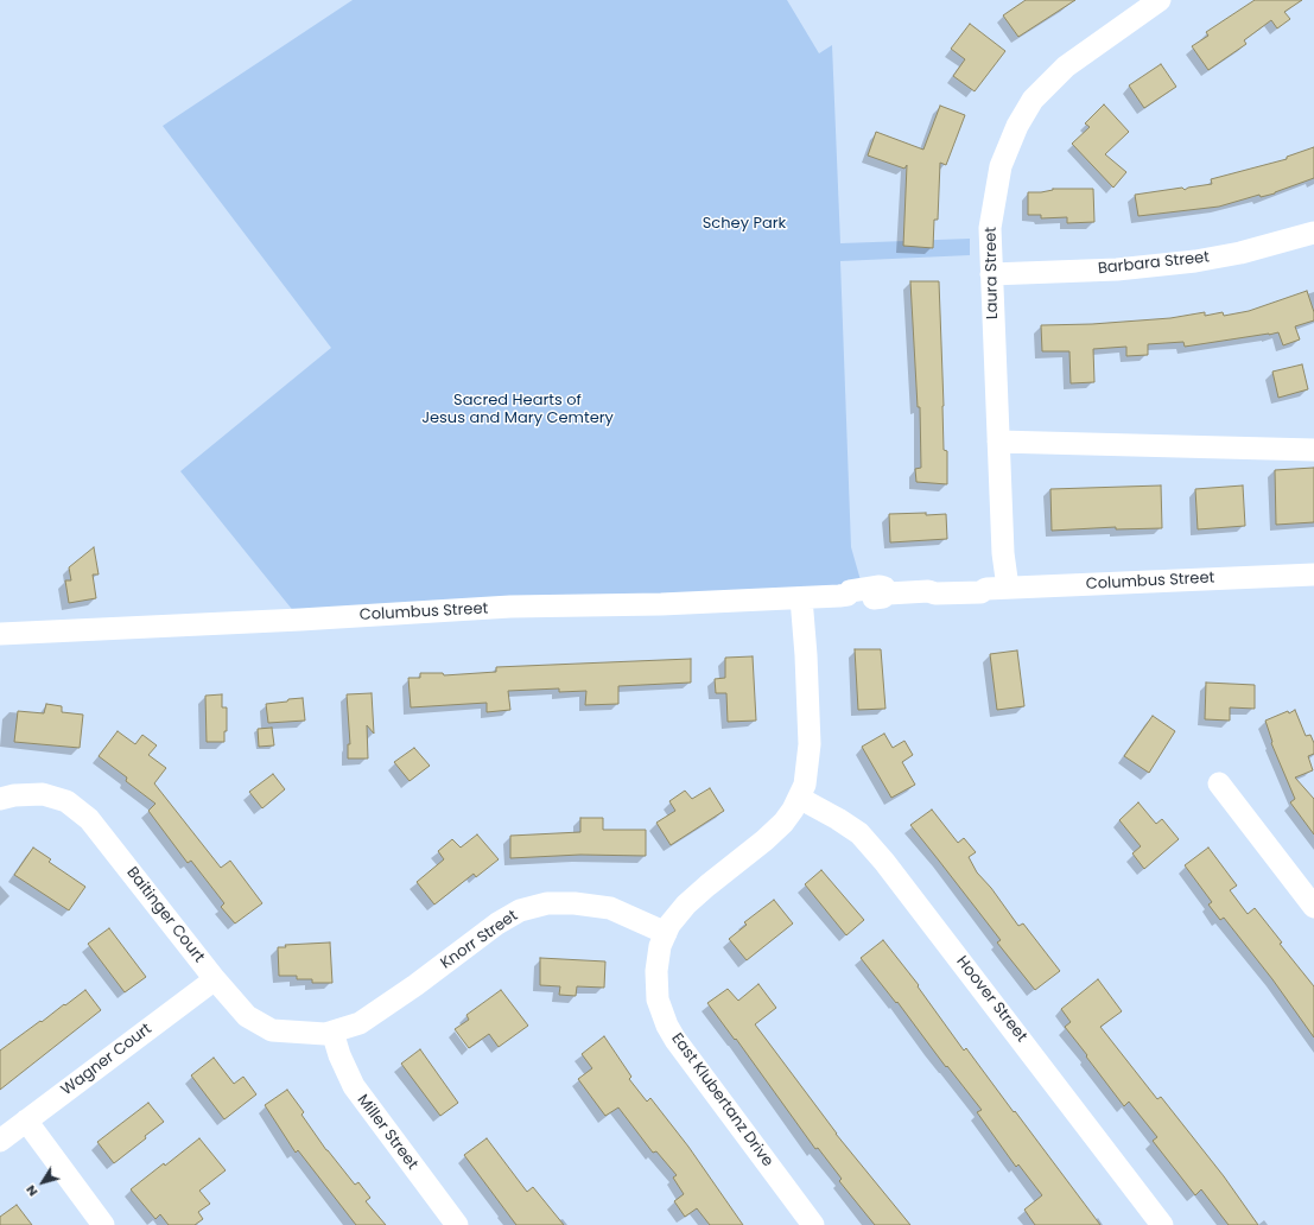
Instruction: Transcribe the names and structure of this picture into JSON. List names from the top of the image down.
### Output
{
  "streets": {
    "street": [
      "Barbara Street",
      "Laura Street",
      "Columbus Street",
      "Baitinger Court",
      "Knorr Street",
      "Hoover Street",
      "Wagner Court",
      "East Klubertanz Drive",
      "Miller Street"
    ]
  },
  "crossings": [
    ["Barbara Street", "Laura Street"],
    ["Laura Street", "Columbus Street"],
    ["Columbus Street", "East Klubertanz Drive"],
    ["Baitinger Court", "Knorr Street"],
    ["Baitinger Court", "Wagner Court"],
    ["Baitinger Court", "Miller Street"],
    ["Knorr Street", "East Klubertanz Drive"],
    ["Knorr Street", "Miller Street"],
    ["Hoover Street", "East Klubertanz Drive"]
  ],
  "parks": ["Schey Park", "Sacred Hearts of Jesus and Mary Cemtery"],
  "north": "bottom left"
}
